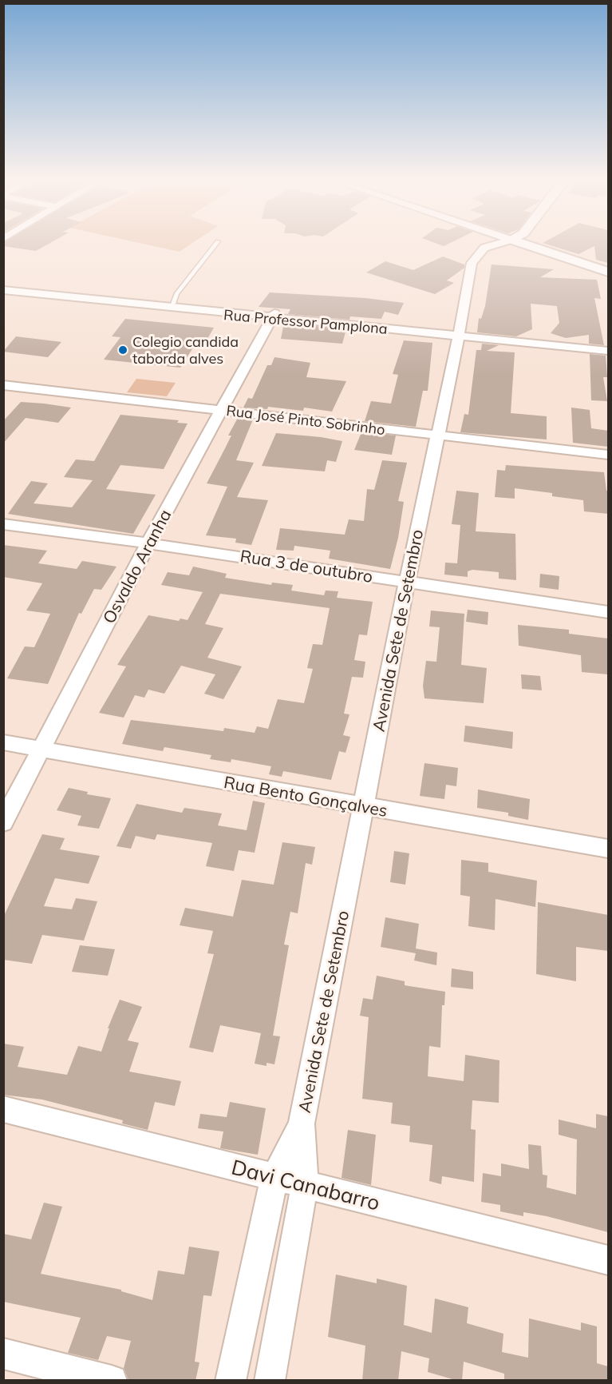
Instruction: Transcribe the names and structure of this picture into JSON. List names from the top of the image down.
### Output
{
  "streets": {
    "street": [
      "Rua Professor Pamplona",
      "Rua José Pinto Sobrinho",
      "Osvaldo Aranha",
      "Rua 3 de outubro",
      "Avenida Sete de Setembro",
      "Rua Bento Gonçalves",
      "Davi Canabarro"
    ]
  },
  "crossings": [
    ["Rua Professor Pamplona", "Osvaldo Aranha"],
    ["Rua Professor Pamplona", "Avenida Sete de Setembro"],
    ["Rua José Pinto Sobrinho", "Osvaldo Aranha"],
    ["Rua José Pinto Sobrinho", "Avenida Sete de Setembro"],
    ["Osvaldo Aranha", "Rua 3 de outubro"],
    ["Osvaldo Aranha", "Rua Bento Gonçalves"],
    ["Rua 3 de outubro", "Avenida Sete de Setembro"],
    ["Avenida Sete de Setembro", "Rua Bento Gonçalves"],
    ["Avenida Sete de Setembro", "Davi Canabarro"]
  ],
  "places": ["Colegio candida taborda alves"]
}
